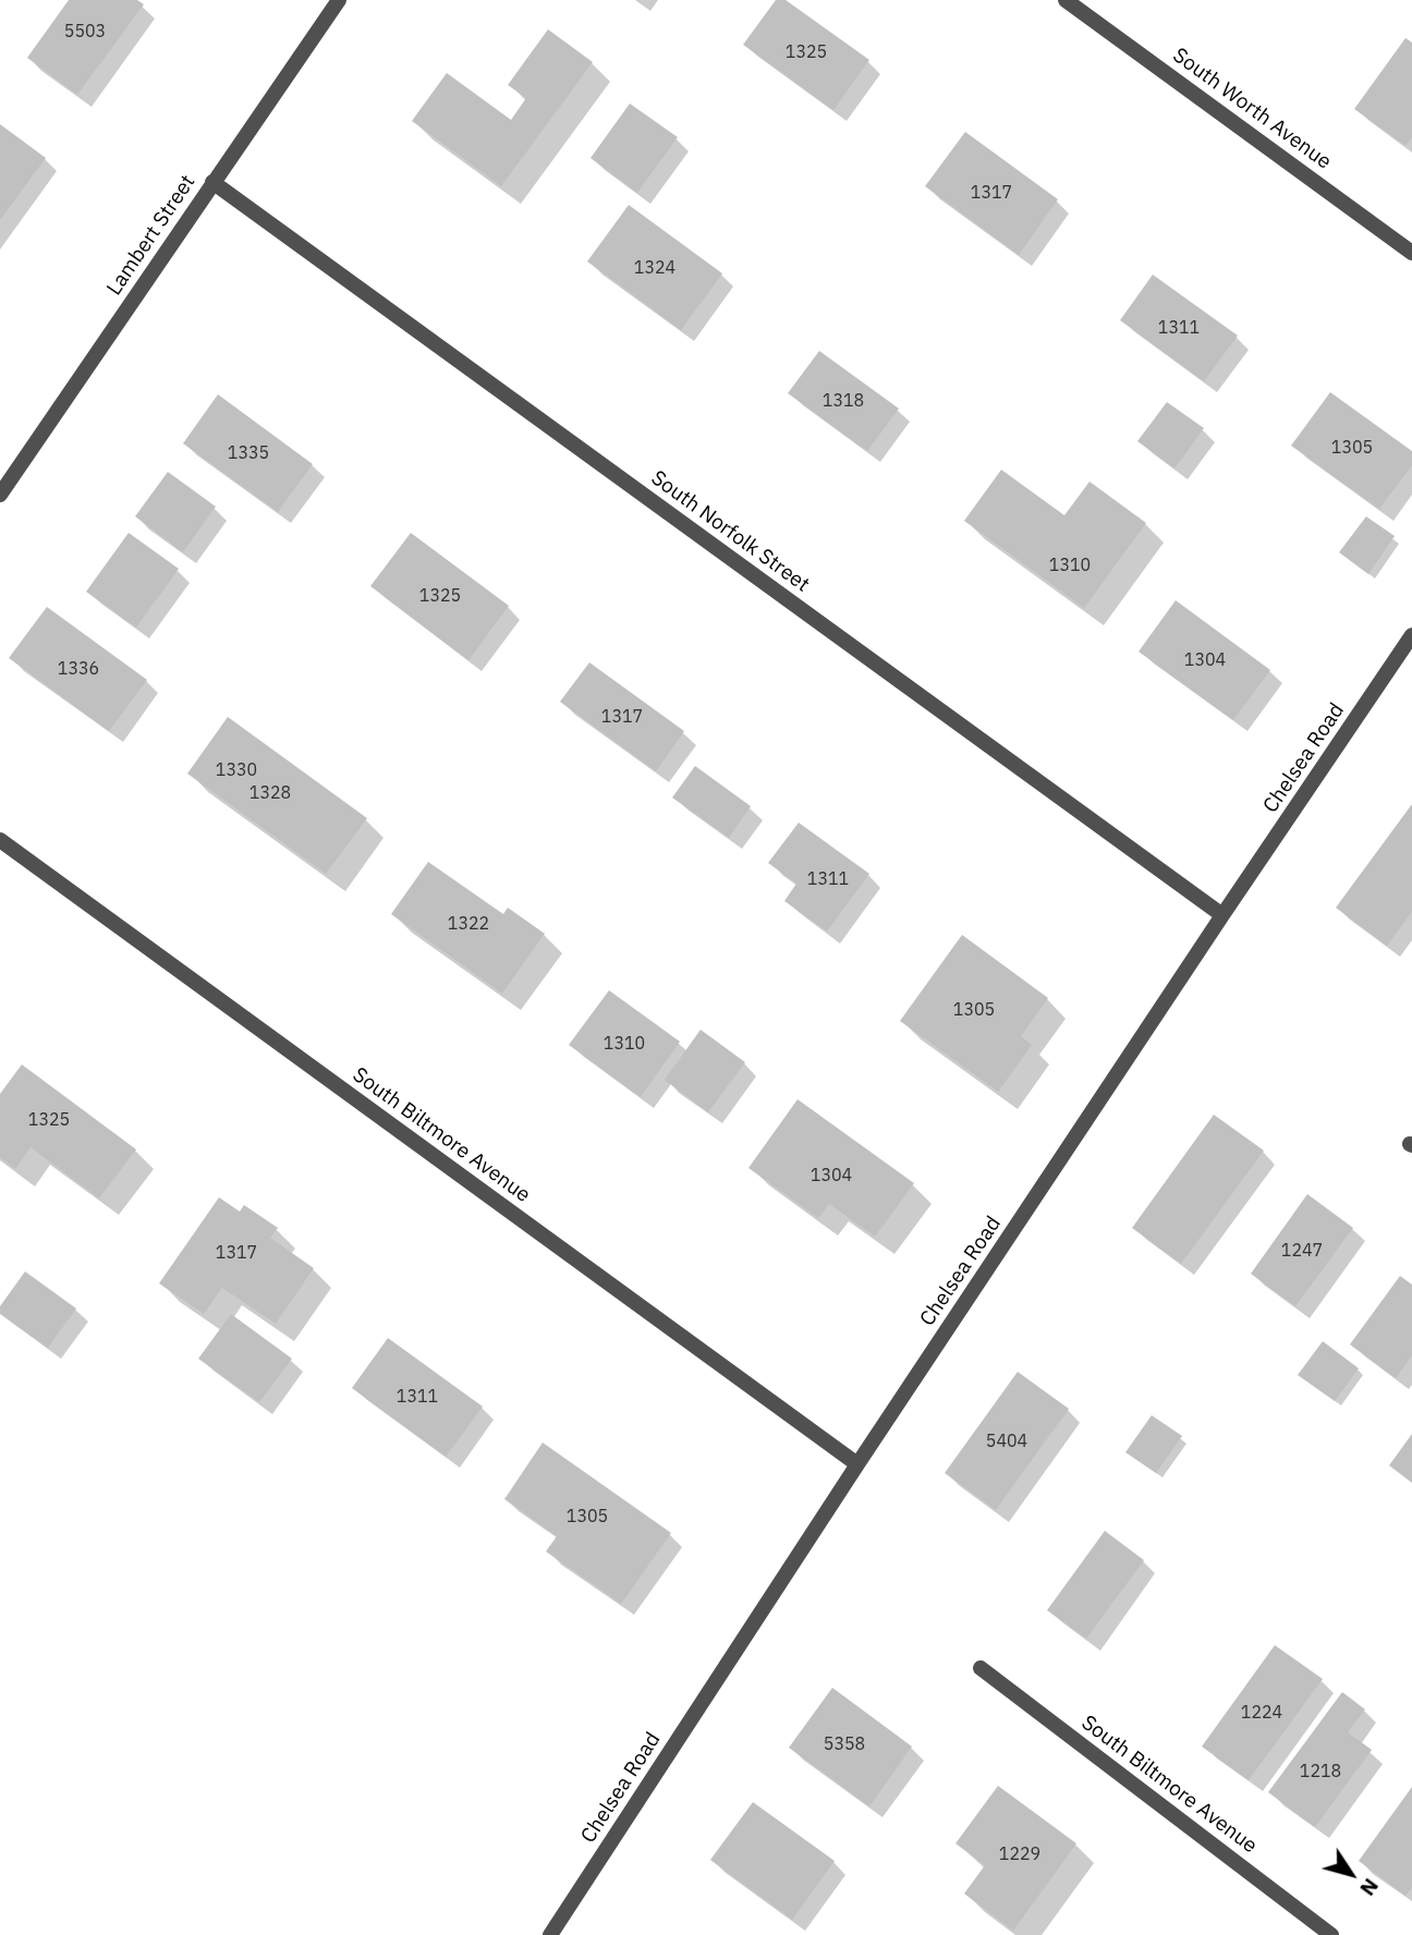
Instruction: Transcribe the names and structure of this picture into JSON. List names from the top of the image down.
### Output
{
  "streets": {
    "street": [
      "South Worth Avenue",
      "Lambert Street",
      "South Norfolk Street",
      "Chelsea Road",
      "South Biltmore Avenue"
    ]
  },
  "crossings": [
    ["Lambert Street", "South Norfolk Street"],
    ["South Norfolk Street", "Chelsea Road"],
    ["Chelsea Road", "South Biltmore Avenue"]
  ],
  "house_numbers": [
    "5503",
    "1325",
    "1317",
    "1324",
    "1311",
    "1318",
    "1305",
    "1335",
    "1310",
    "1325",
    "1304",
    "1336",
    "1317",
    "1330",
    "1328",
    "1311",
    "1322",
    "1305",
    "1310",
    "1325",
    "1304",
    "1247",
    "1317",
    "1311",
    "5404",
    "1305",
    "1224",
    "5358",
    "1218",
    "1229"
  ],
  "north": "bottom right"
}
